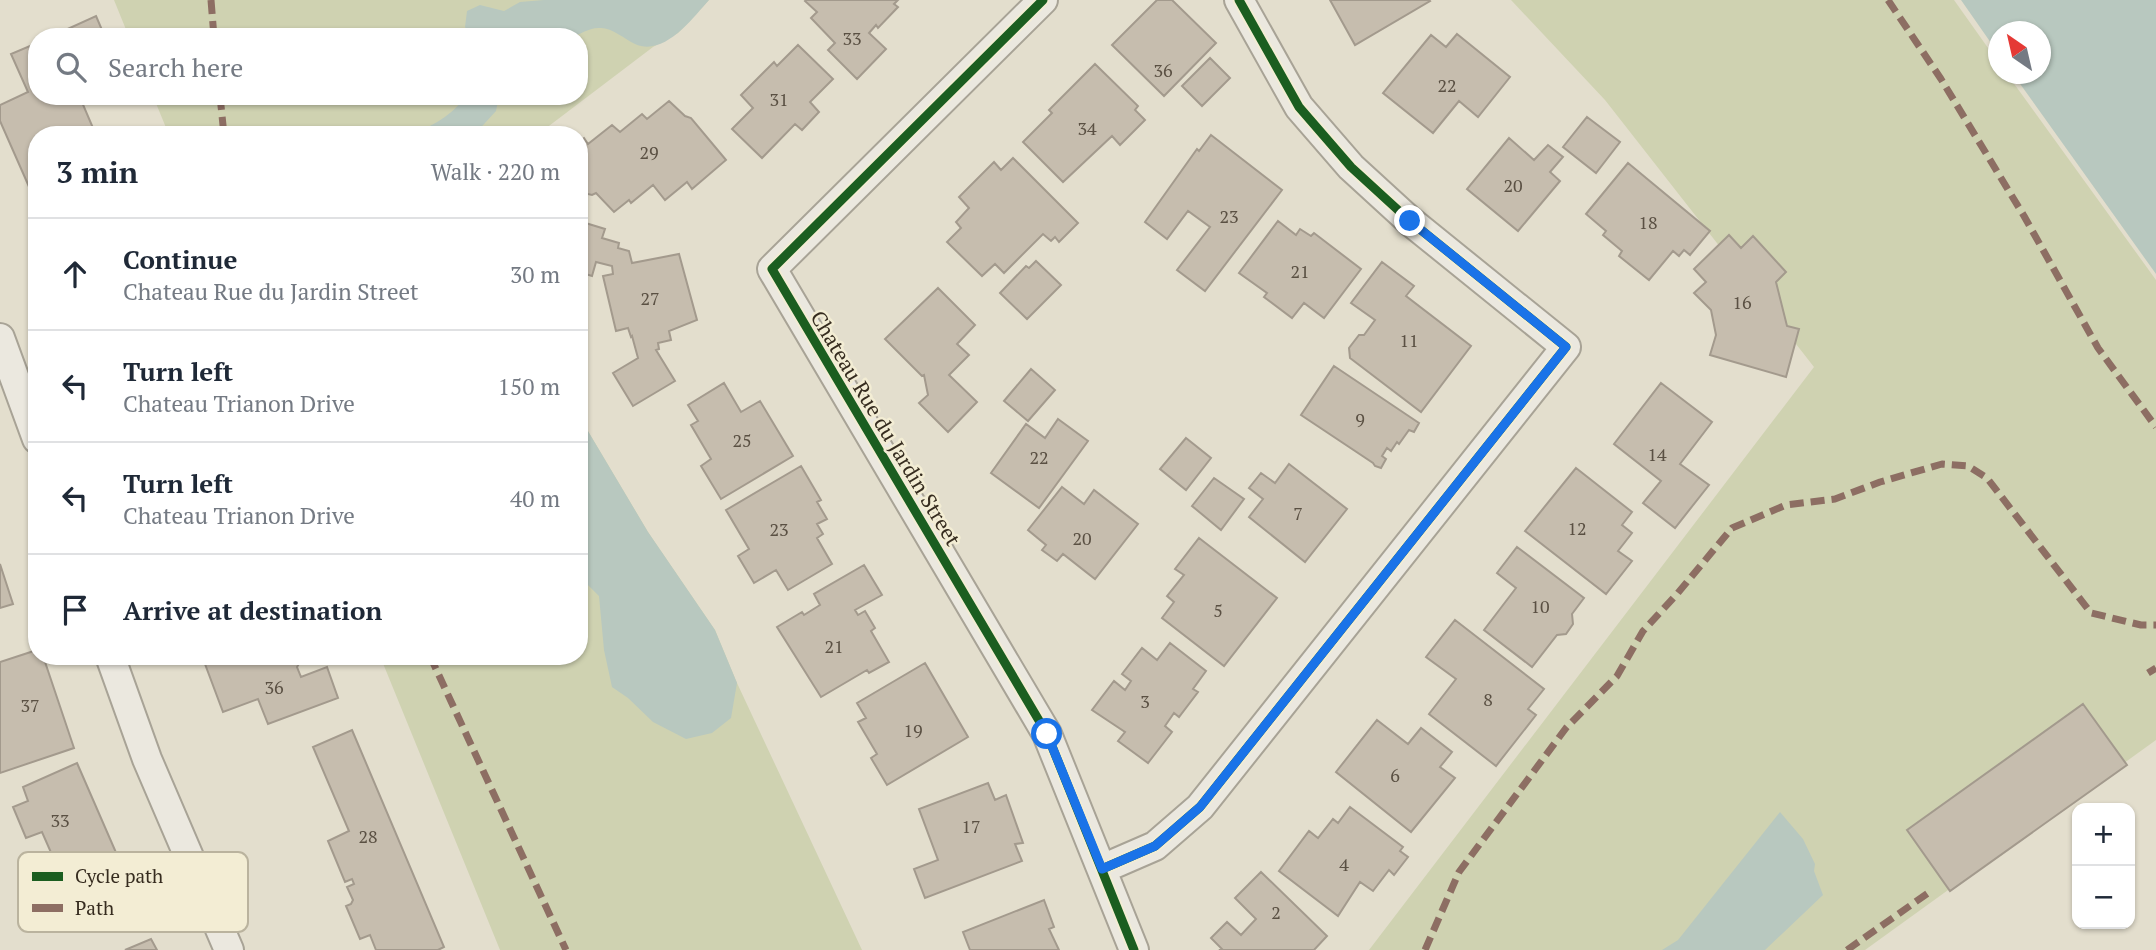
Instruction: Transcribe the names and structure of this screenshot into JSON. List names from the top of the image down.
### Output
{
  "streets": {
    "street": ["Chateau Rue du Jardin Street"]
  },
  "house_numbers": [
    "33",
    "36",
    "22",
    "31",
    "34",
    "29",
    "20",
    "23",
    "18",
    "21",
    "27",
    "16",
    "11",
    "9",
    "25",
    "14",
    "22",
    "7",
    "12",
    "23",
    "20",
    "10",
    "5",
    "21",
    "36",
    "8",
    "3",
    "37",
    "19",
    "6",
    "33",
    "17",
    "28",
    "4",
    "2"
  ],
  "legend": ["Cycle path", "Path"],
  "north": "top left",
  "page": {
    "search": "Search here",
    "heading": ["3 min", "Walk · 220 m"],
    "list": [
      ["Continue", "Chateau Rue du Jardin Street", "30 m"],
      ["Turn left", "Chateau Trianon Drive", "150 m"],
      ["Turn left", "Chateau Trianon Drive", "40 m"],
      "Arrive at destination"
    ],
    "map_buttons": ["+", "−"]
  }
}
